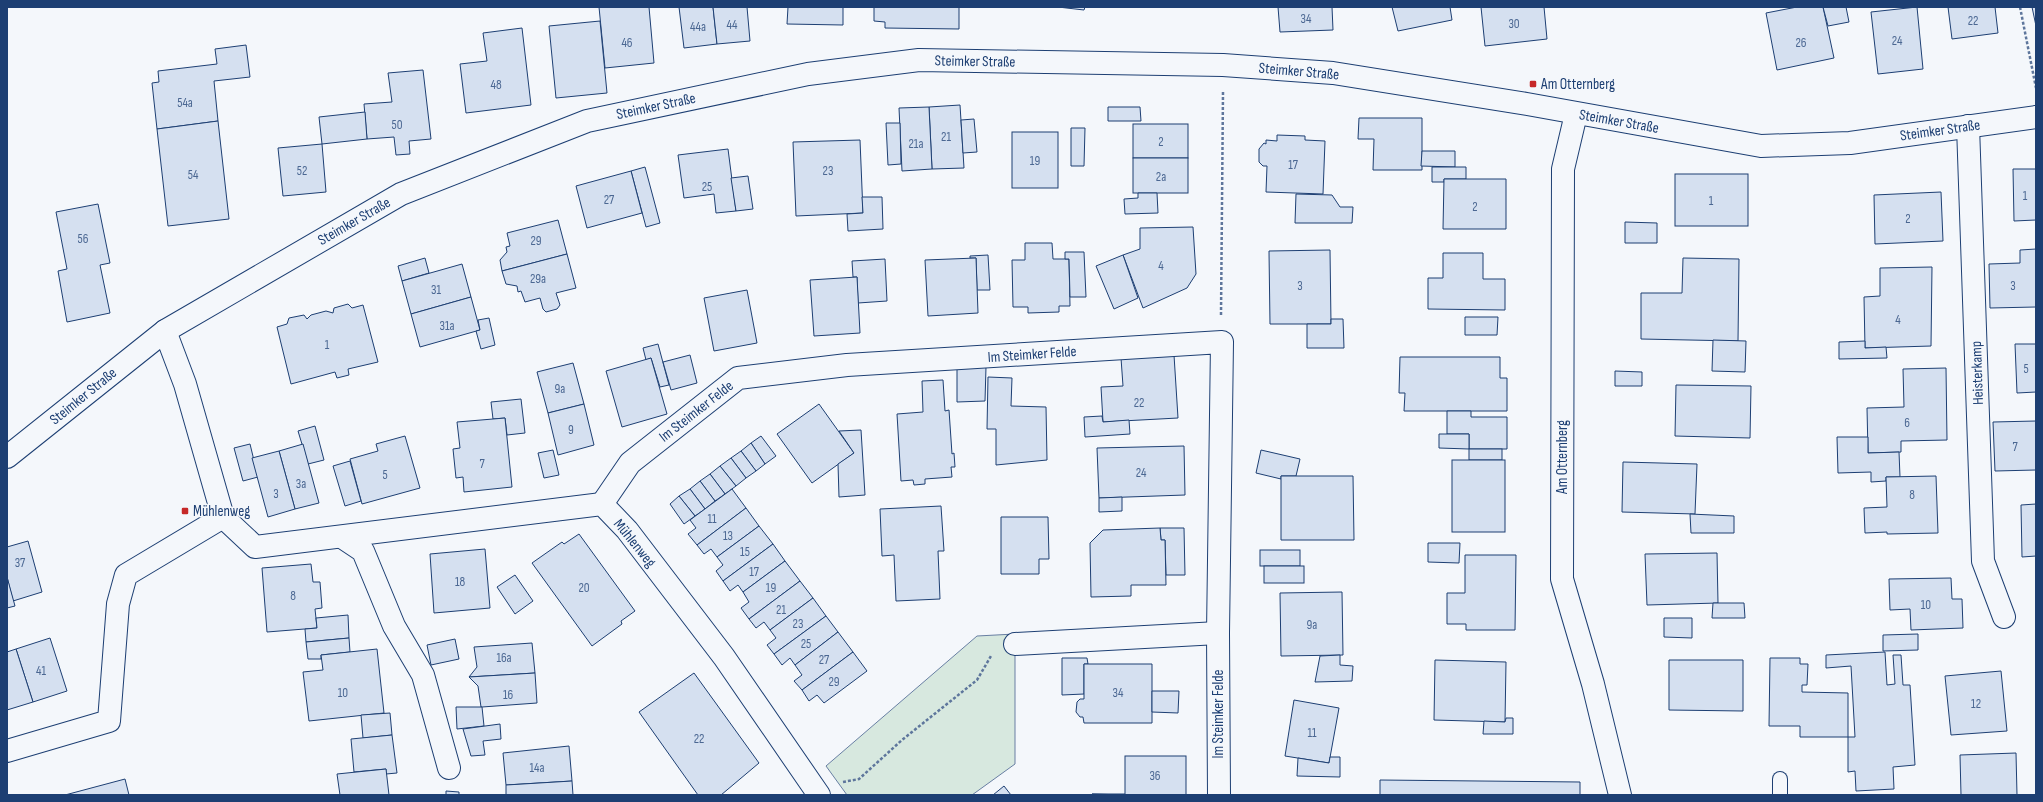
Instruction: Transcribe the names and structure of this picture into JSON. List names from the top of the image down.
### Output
{
  "streets": {
    "street": [
      "Steimker Straße",
      "Im Steimker Felde",
      "Heisterkamp",
      "Am Otternberg",
      "Mühlenweg"
    ]
  },
  "crossings": [
    ["Steimker Straße", "Heisterkamp"],
    ["Steimker Straße", "Am Otternberg"],
    ["Im Steimker Felde", "Mühlenweg"]
  ],
  "places": {
    "transit": ["Am Otternberg", "Mühlenweg"]
  },
  "house_numbers": [
    "34",
    "22",
    "30",
    "44",
    "44a",
    "24",
    "46",
    "26",
    "48",
    "54a",
    "50",
    "21",
    "2",
    "21a",
    "19",
    "17",
    "52",
    "23",
    "54",
    "2a",
    "25",
    "1",
    "27",
    "1",
    "2",
    "2",
    "56",
    "29",
    "4",
    "29a",
    "3",
    "3",
    "31",
    "4",
    "31a",
    "1",
    "5",
    "9a",
    "22",
    "6",
    "9",
    "7",
    "7",
    "24",
    "5",
    "3a",
    "3",
    "8",
    "11",
    "13",
    "15",
    "37",
    "17",
    "18",
    "20",
    "19",
    "8",
    "10",
    "21",
    "23",
    "9a",
    "25",
    "16a",
    "27",
    "41",
    "29",
    "10",
    "34",
    "16",
    "12",
    "11",
    "22",
    "14a",
    "36"
  ]
}
